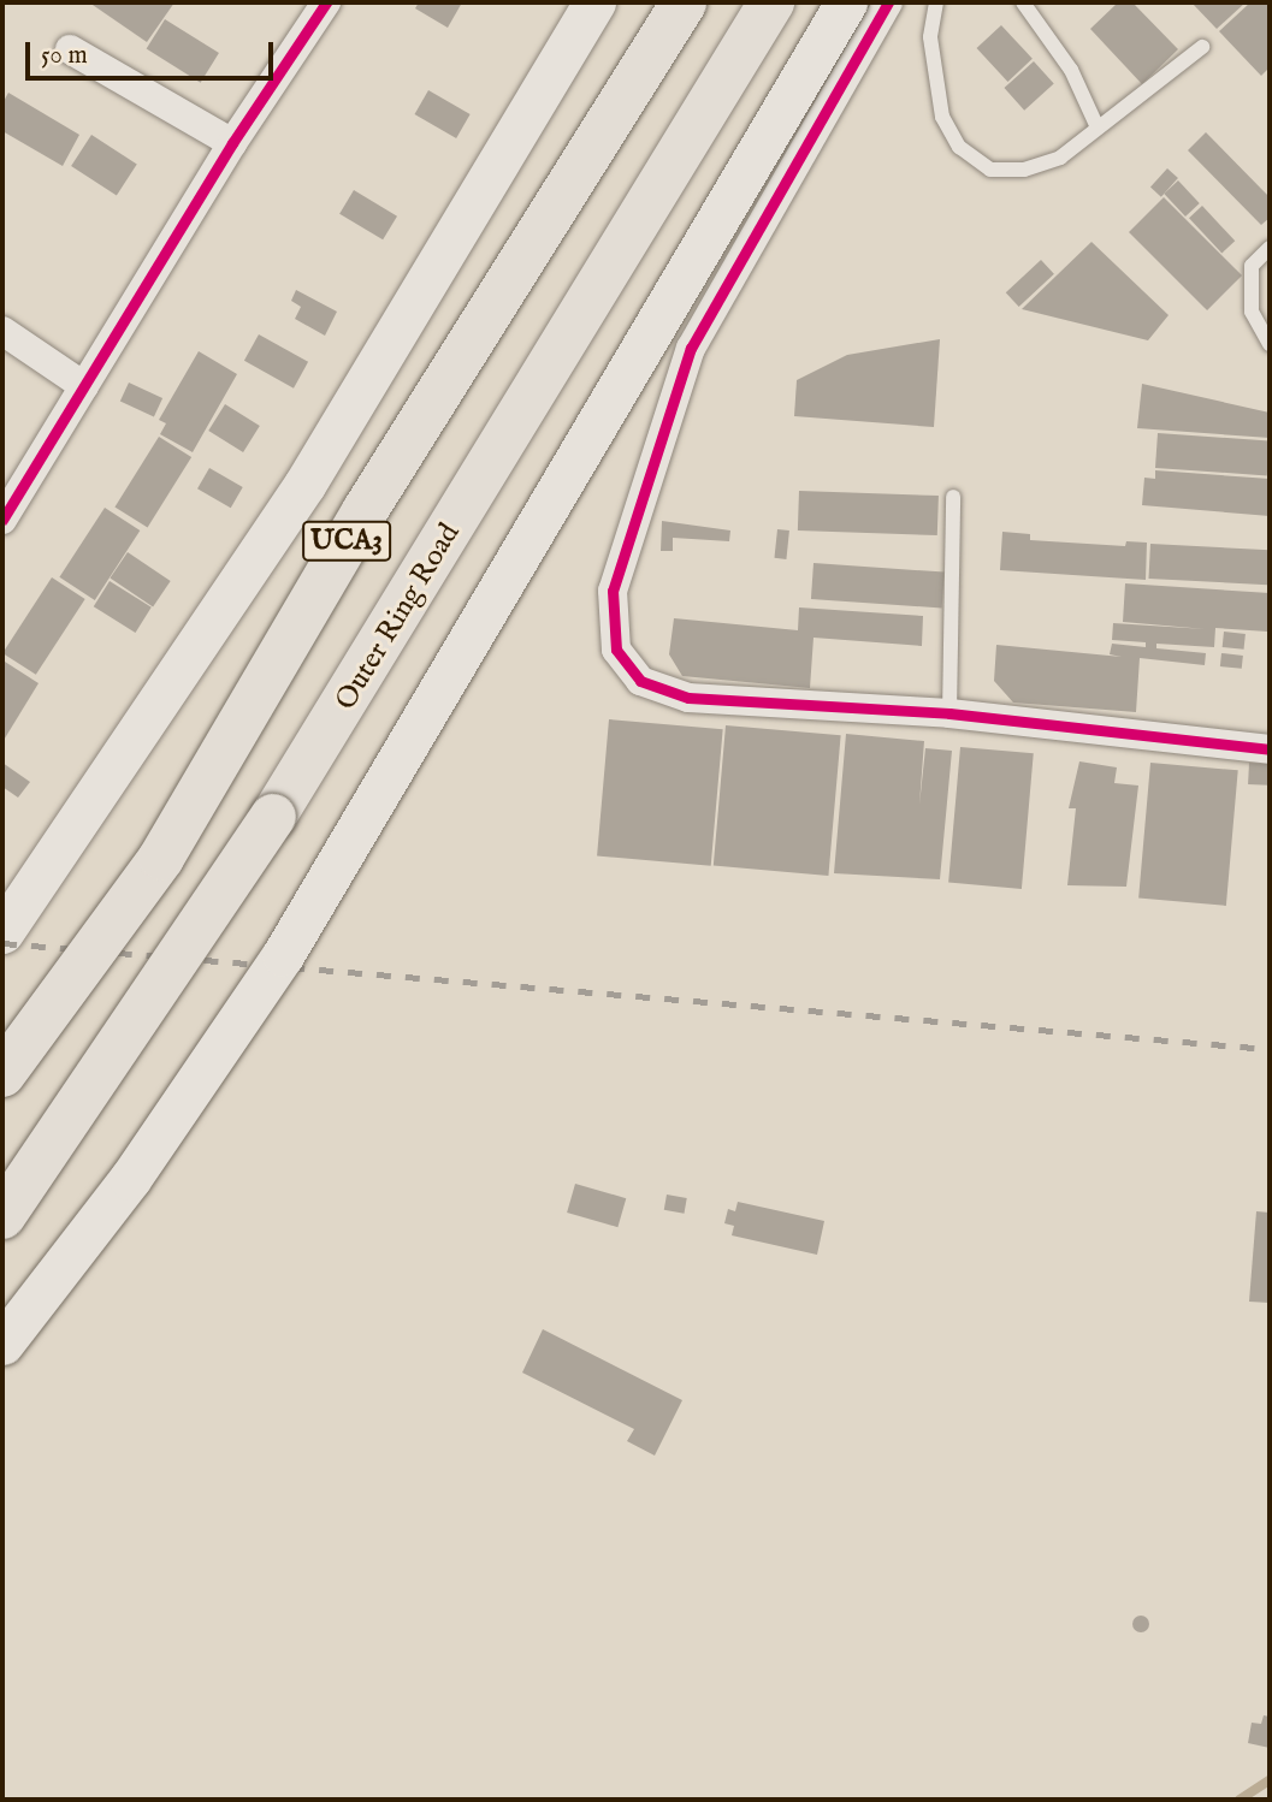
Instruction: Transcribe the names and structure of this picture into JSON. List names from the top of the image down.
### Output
{
  "streets": {
    "main road": ["UCA3", "Outer Ring Road"]
  },
  "scale_bar": "50 m"
}
